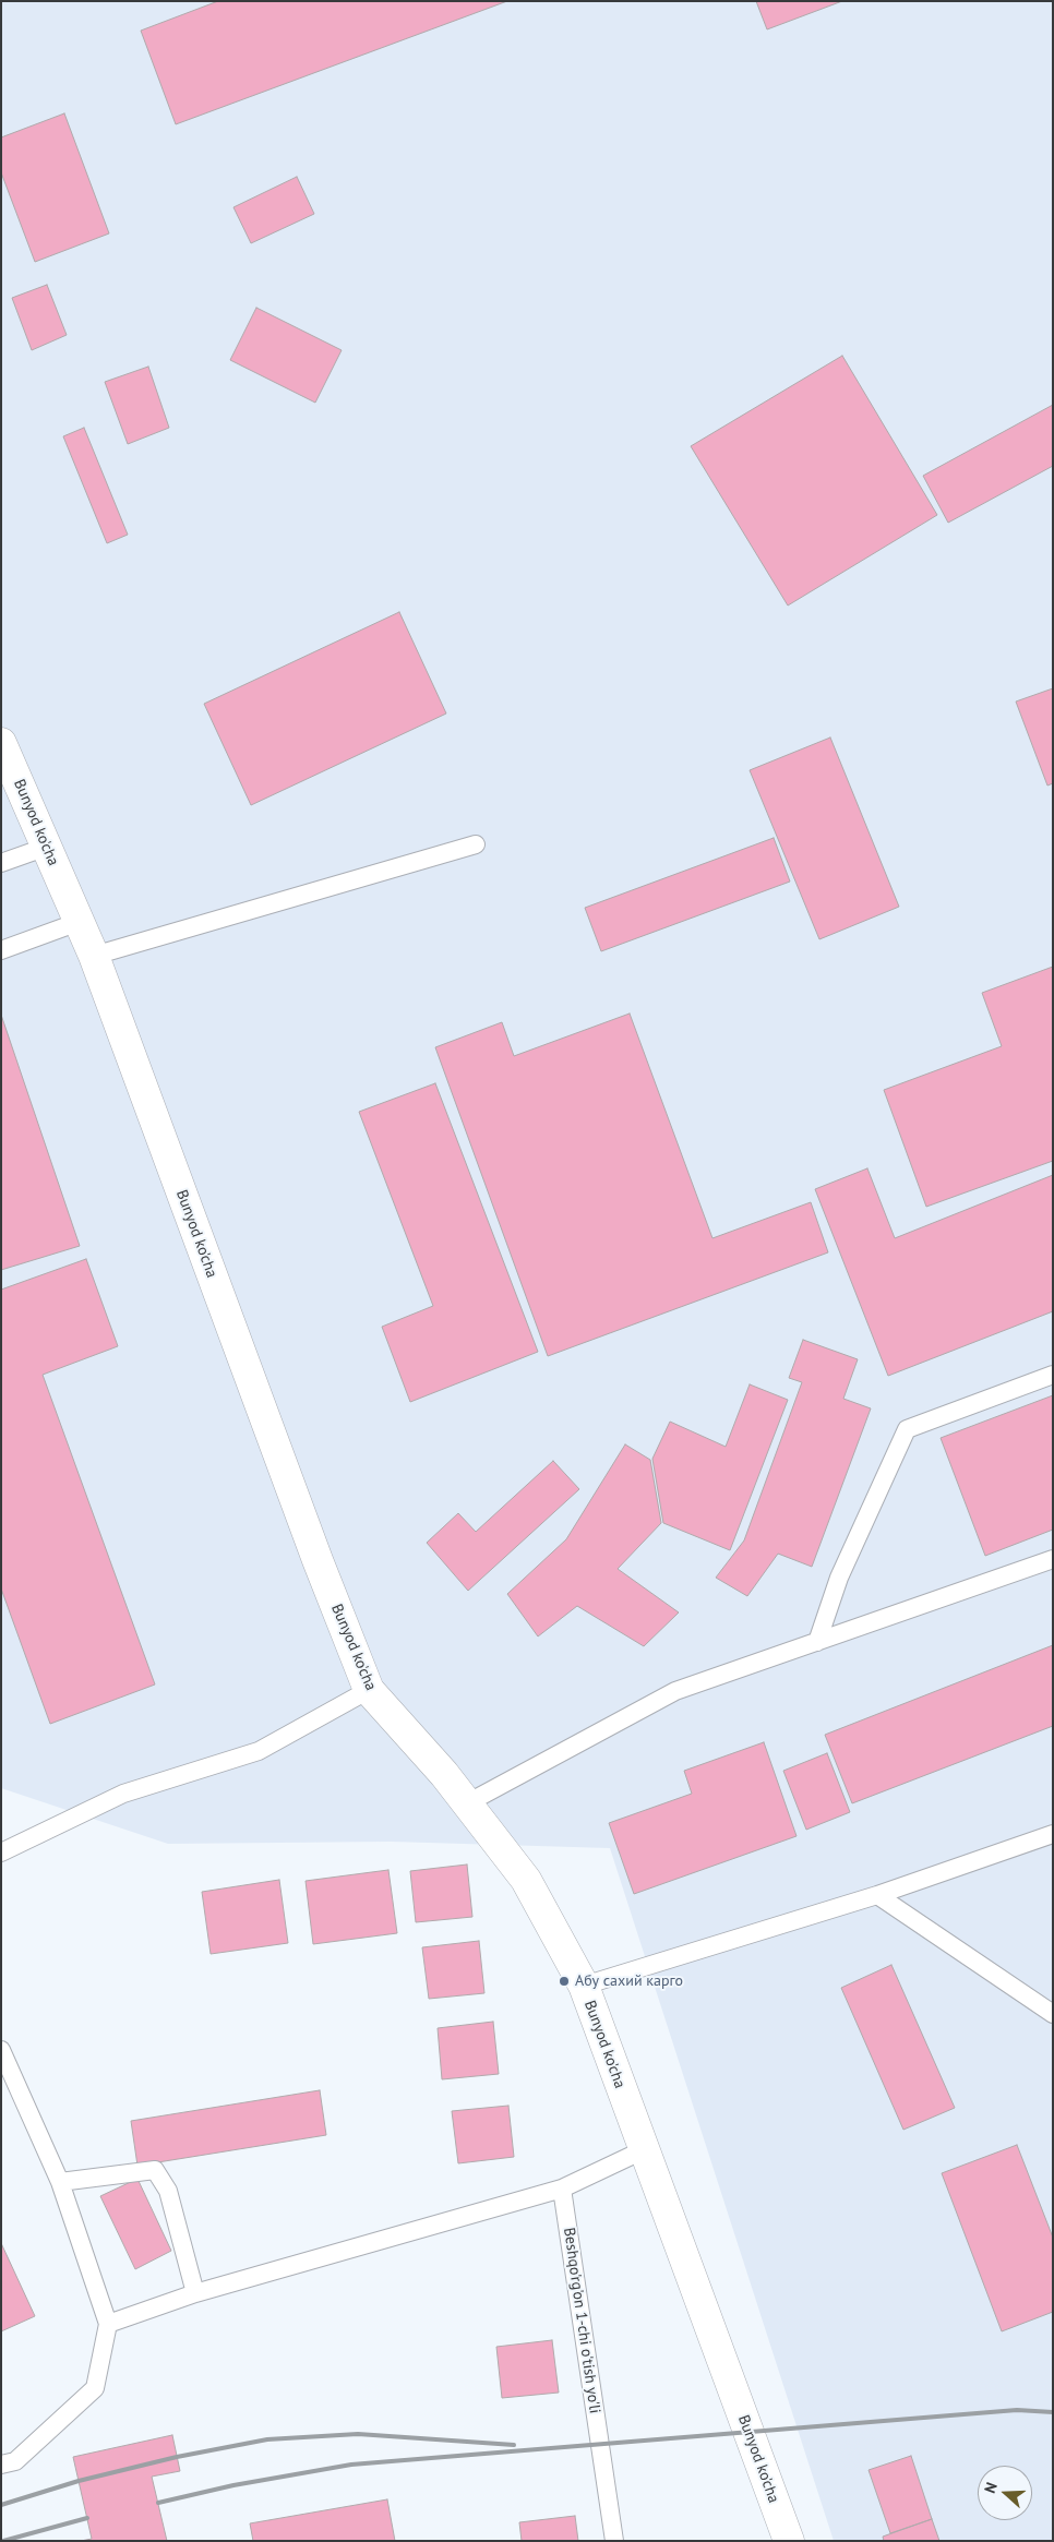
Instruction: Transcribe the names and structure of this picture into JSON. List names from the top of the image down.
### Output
{
  "streets": {
    "street": ["Bunyod ko'cha"],
    "lane": ["Beshqo'rg'on 1-chi o'tish yo'li"]
  },
  "places": ["Абу сахий карго"],
  "north": "left"
}
